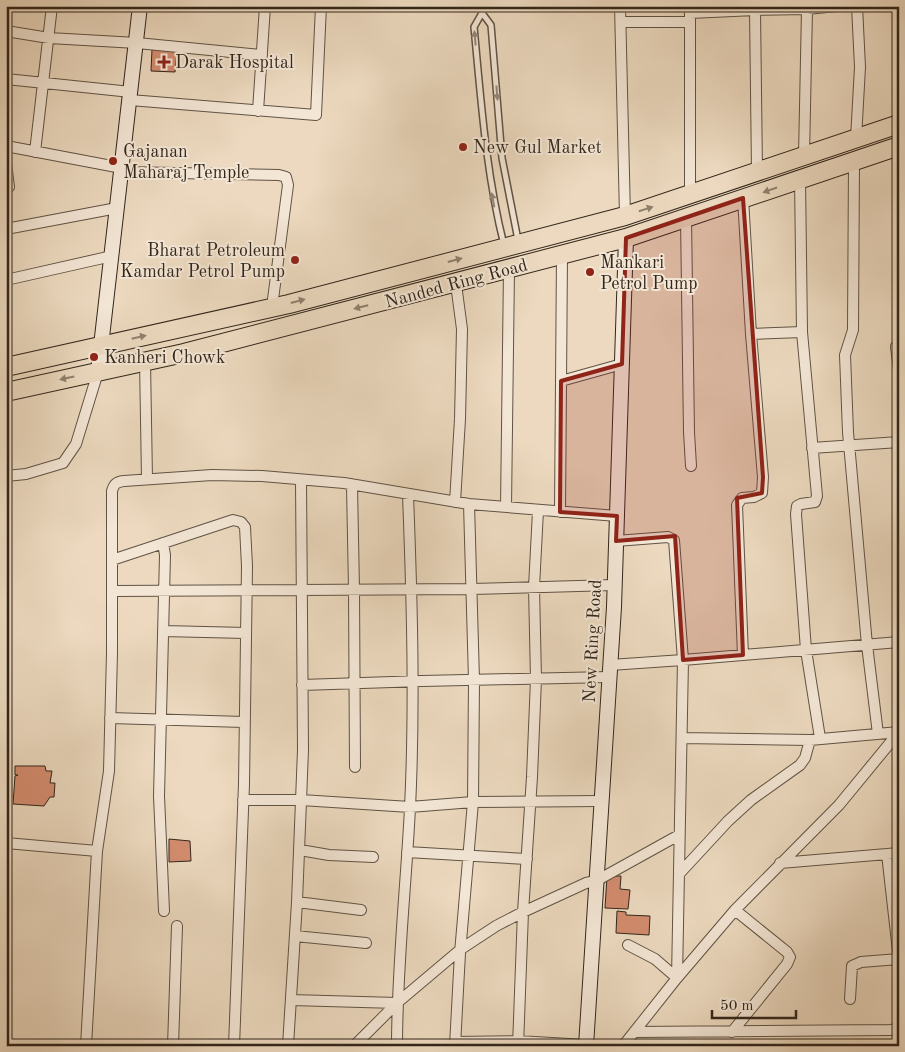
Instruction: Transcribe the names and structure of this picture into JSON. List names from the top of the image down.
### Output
{
  "streets": {
    "highway": ["Nanded Ring Road"],
    "street": ["New Ring Road"]
  },
  "crossings": [
    ["Nanded Ring Road", "New Ring Road"]
  ],
  "places": {
    "health": ["Darak Hospital"],
    "other": [
      "New Gul Market",
      "Gajanan Maharaj Temple",
      "Bharat Petroleum Kamdar Petrol Pump",
      "Mankari Petrol Pump",
      "Kanheri Chowk"
    ]
  },
  "scale_bar": "50 m"
}
